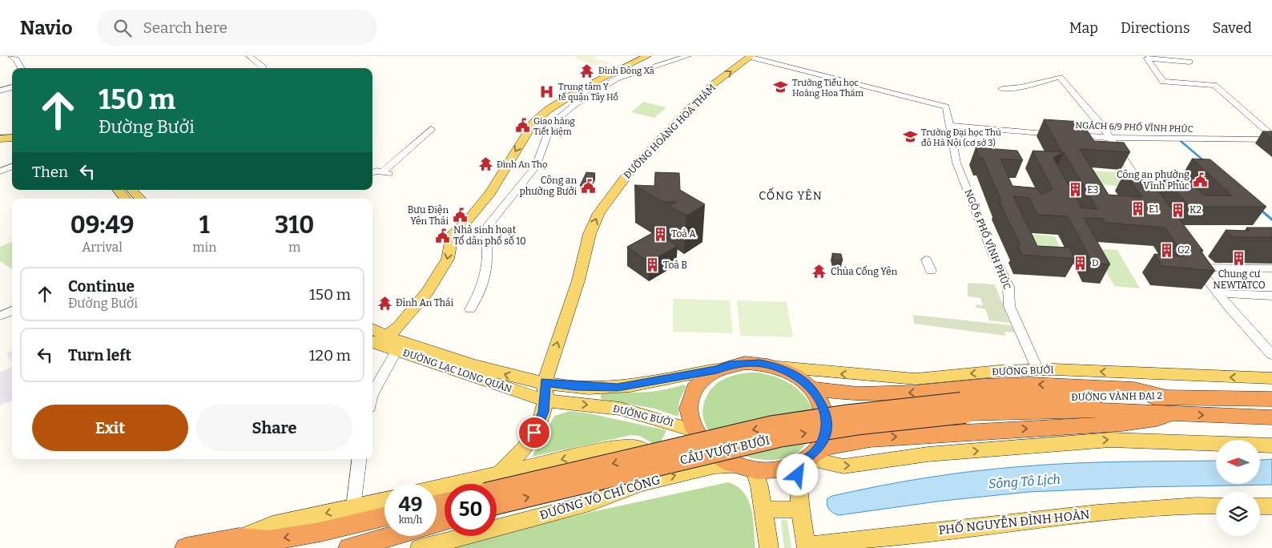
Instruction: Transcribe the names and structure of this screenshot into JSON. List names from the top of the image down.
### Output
{
  "streets": {
    "highway": ["ĐƯỜNG VÀNH ĐAI 2", "CẦU VƯỢT BƯỞI"],
    "main road": [
      "ĐƯỜNG HOÀNG HOA THÁM",
      "ĐƯỜNG LẠC LONG QUÂN",
      "ĐƯỜNG BƯỞI",
      "ĐƯỜNG VÕ CHÍ CÔNG",
      "PHỐ NGUYỄN ĐÌNH HOÀN"
    ],
    "street": ["NGÁCH 6/9 PHỐ VĨNH PHÚC", "NGÕ 6 PHỐ VĨNH PHÚC"]
  },
  "crossings": [
    ["NGÁCH 6/9 PHỐ VĨNH PHÚC", "NGÕ 6 PHỐ VĨNH PHÚC"],
    ["ĐƯỜNG HOÀNG HOA THÁM", "NGÕ 6 PHỐ VĨNH PHÚC"],
    ["ĐƯỜNG HOÀNG HOA THÁM", "ĐƯỜNG LẠC LONG QUÂN"],
    ["ĐƯỜNG HOÀNG HOA THÁM", "ĐƯỜNG BƯỞI"],
    ["NGÕ 6 PHỐ VĨNH PHÚC", "ĐƯỜNG BƯỞI"],
    ["ĐƯỜNG LẠC LONG QUÂN", "ĐƯỜNG BƯỞI"],
    ["ĐƯỜNG BƯỞI", "ĐƯỜNG VÕ CHÍ CÔNG"],
    ["ĐƯỜNG VÀNH ĐAI 2", "CẦU VƯỢT BƯỞI"]
  ],
  "districts": ["CỐNG YÊN"],
  "water": ["Sông Tô Lịch"],
  "places": {
    "temple": [
      "Đình Đông Xã",
      "Đình An Thọ",
      "Chùa Cống Yên",
      "Đình An Thái"
    ],
    "school or university": ["Trường Tiểu học Hoàng Hoa Thám", "Trường Đại học Thủ đô Hà Nội (cơ sở 3)"],
    "hospital": ["Trung tâm Y tế quận Tây Hồ"],
    "public building": [
      "Giao hàng Tiết kiệm",
      "Công an phường Vĩnh Phúc",
      "Công an phường Bưởi",
      "Bưu Điện Yên Thái",
      "Nhà sinh hoạt Tổ dân phố số 10"
    ],
    "building": [
      "E3",
      "E1",
      "K2",
      "Toà A",
      "G2",
      "Chung cư NEWTATCO",
      "D",
      "Toà B"
    ]
  },
  "north": "left",
  "page": {
    "header": "Navio",
    "search": "Search here",
    "nav": ["Map", "Directions", "Saved"],
    "turn": ["150 m", "Đường Bưởi"],
    "then": "Then",
    "eta": [
      "09:49",
      "Arrival",
      "1",
      "min",
      "310",
      "m"
    ],
    "list": [
      {
        "name": "Continue",
        "note": "Đường Bưởi",
        "value": "150 m"
      },
      {
        "name": "Turn left",
        "value": "120 m"
      }
    ],
    "buttons": ["Exit", "Share"],
    "speed": "49 km/h",
    "limit": "50"
  }
}
